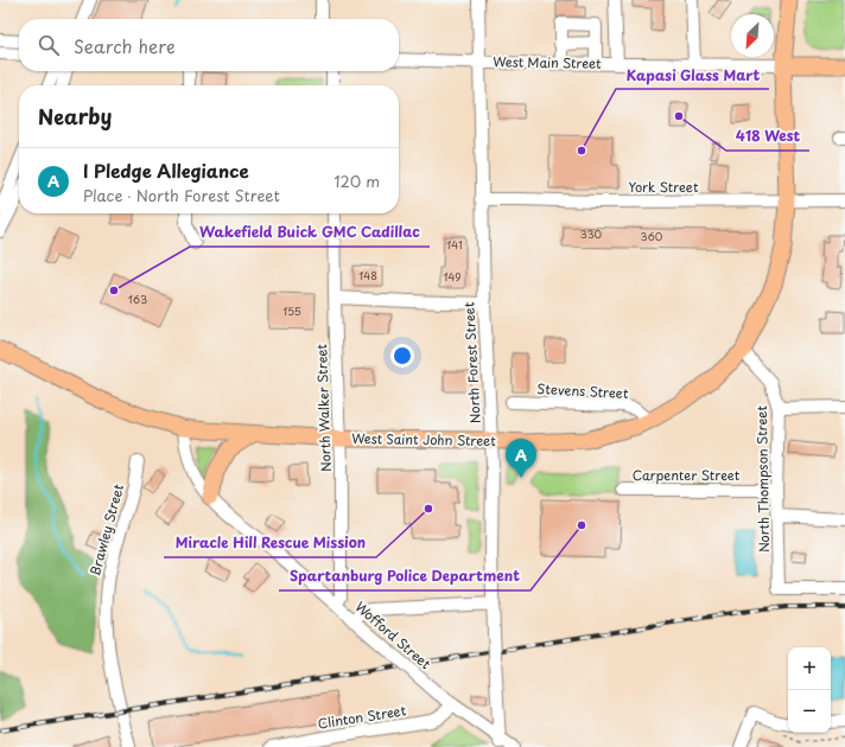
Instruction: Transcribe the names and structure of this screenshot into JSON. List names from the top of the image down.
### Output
{
  "streets": {
    "main road": ["West Main Street", "West Saint John Street"],
    "street": [
      "York Street",
      "North Forest Street",
      "Stevens Street",
      "North Walker Street",
      "Carpenter Street",
      "North Thompson Street",
      "Brawley Street",
      "Wofford Street",
      "Clinton Street"
    ]
  },
  "crossings": [
    ["West Main Street", "North Forest Street"],
    ["West Main Street", "West Saint John Street"],
    ["York Street", "North Forest Street"],
    ["York Street", "West Saint John Street"],
    ["North Forest Street", "West Saint John Street"],
    ["North Forest Street", "Wofford Street"],
    ["Stevens Street", "West Saint John Street"],
    ["North Walker Street", "West Saint John Street"],
    ["North Walker Street", "Wofford Street"],
    ["West Saint John Street", "North Thompson Street"],
    ["West Saint John Street", "Wofford Street"],
    ["Carpenter Street", "North Thompson Street"],
    ["Wofford Street", "Clinton Street"]
  ],
  "places": [
    "418 West",
    "Kapasi Glass Mart",
    "Wakefield Buick GMC Cadillac",
    "Miracle Hill Rescue Mission",
    "Spartanburg Police Department"
  ],
  "house_numbers": [
    "330",
    "360",
    "141",
    "148",
    "149",
    "163",
    "155"
  ],
  "north": "bottom left",
  "page": {
    "search": "Search here",
    "heading": "Nearby",
    "list": [
      {
        "mark": "A",
        "name": "I Pledge Allegiance",
        "note": "Place · North Forest Street",
        "value": "120 m"
      }
    ],
    "pins": "A",
    "map_buttons": ["+", "−"]
  }
}
